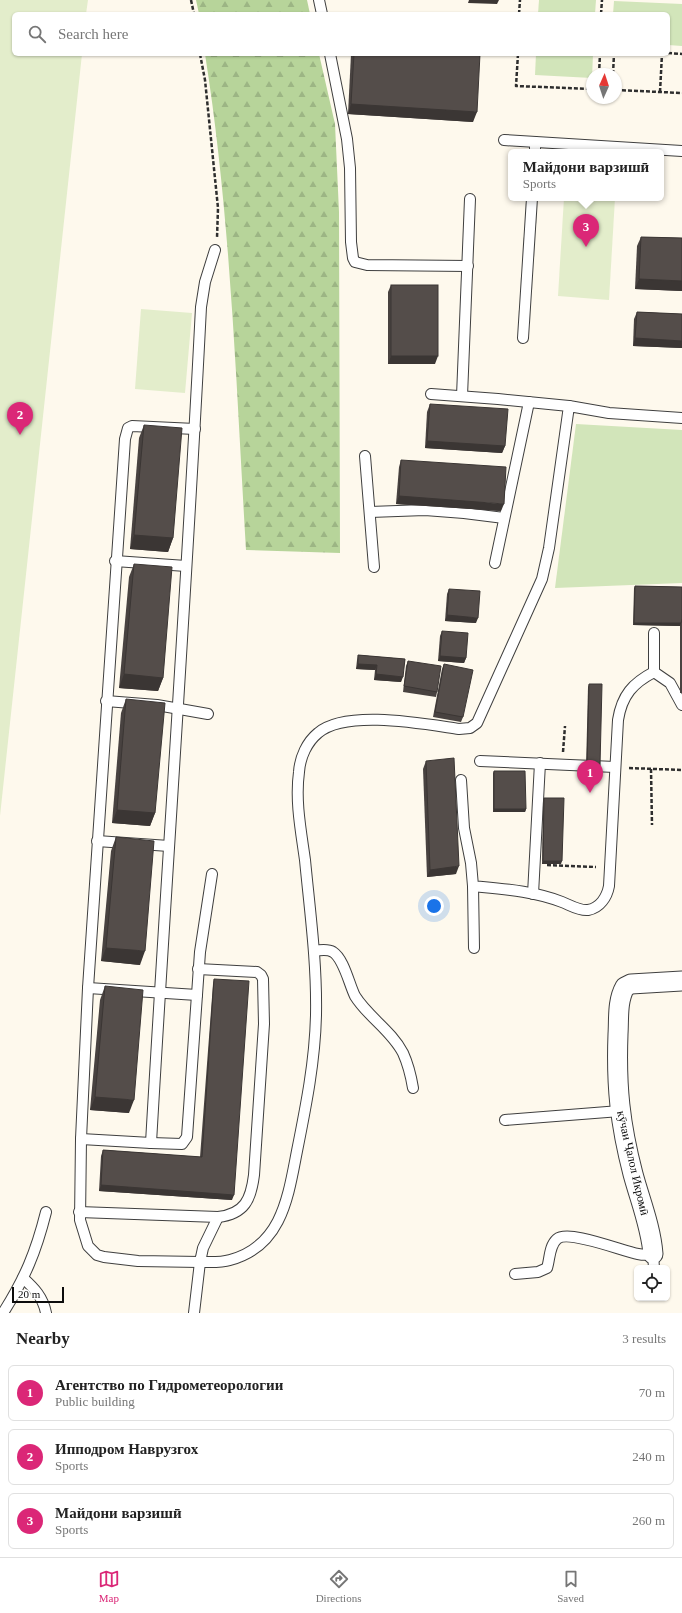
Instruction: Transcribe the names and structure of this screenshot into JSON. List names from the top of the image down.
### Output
{
  "streets": {
    "street": ["кӯчаи Ҷалол Икромӣ"]
  },
  "scale_bar": "20 m",
  "north": "top",
  "page": {
    "search": "Search here",
    "popup": ["Майдони варзишӣ", "Sports"],
    "pins": ["3", "2", "1"],
    "scale": "20 m",
    "heading": ["Nearby", "3 results"],
    "list": [
      {
        "mark": "1",
        "name": "Агентство по Гидрометеорологии",
        "note": "Public building",
        "value": "70 m"
      },
      {
        "mark": "2",
        "name": "Ипподром Наврузгох",
        "note": "Sports",
        "value": "240 m"
      },
      {
        "mark": "3",
        "name": "Майдони варзишӣ",
        "note": "Sports",
        "value": "260 m"
      }
    ],
    "nav": ["Map", "Directions", "Saved"]
  }
}
